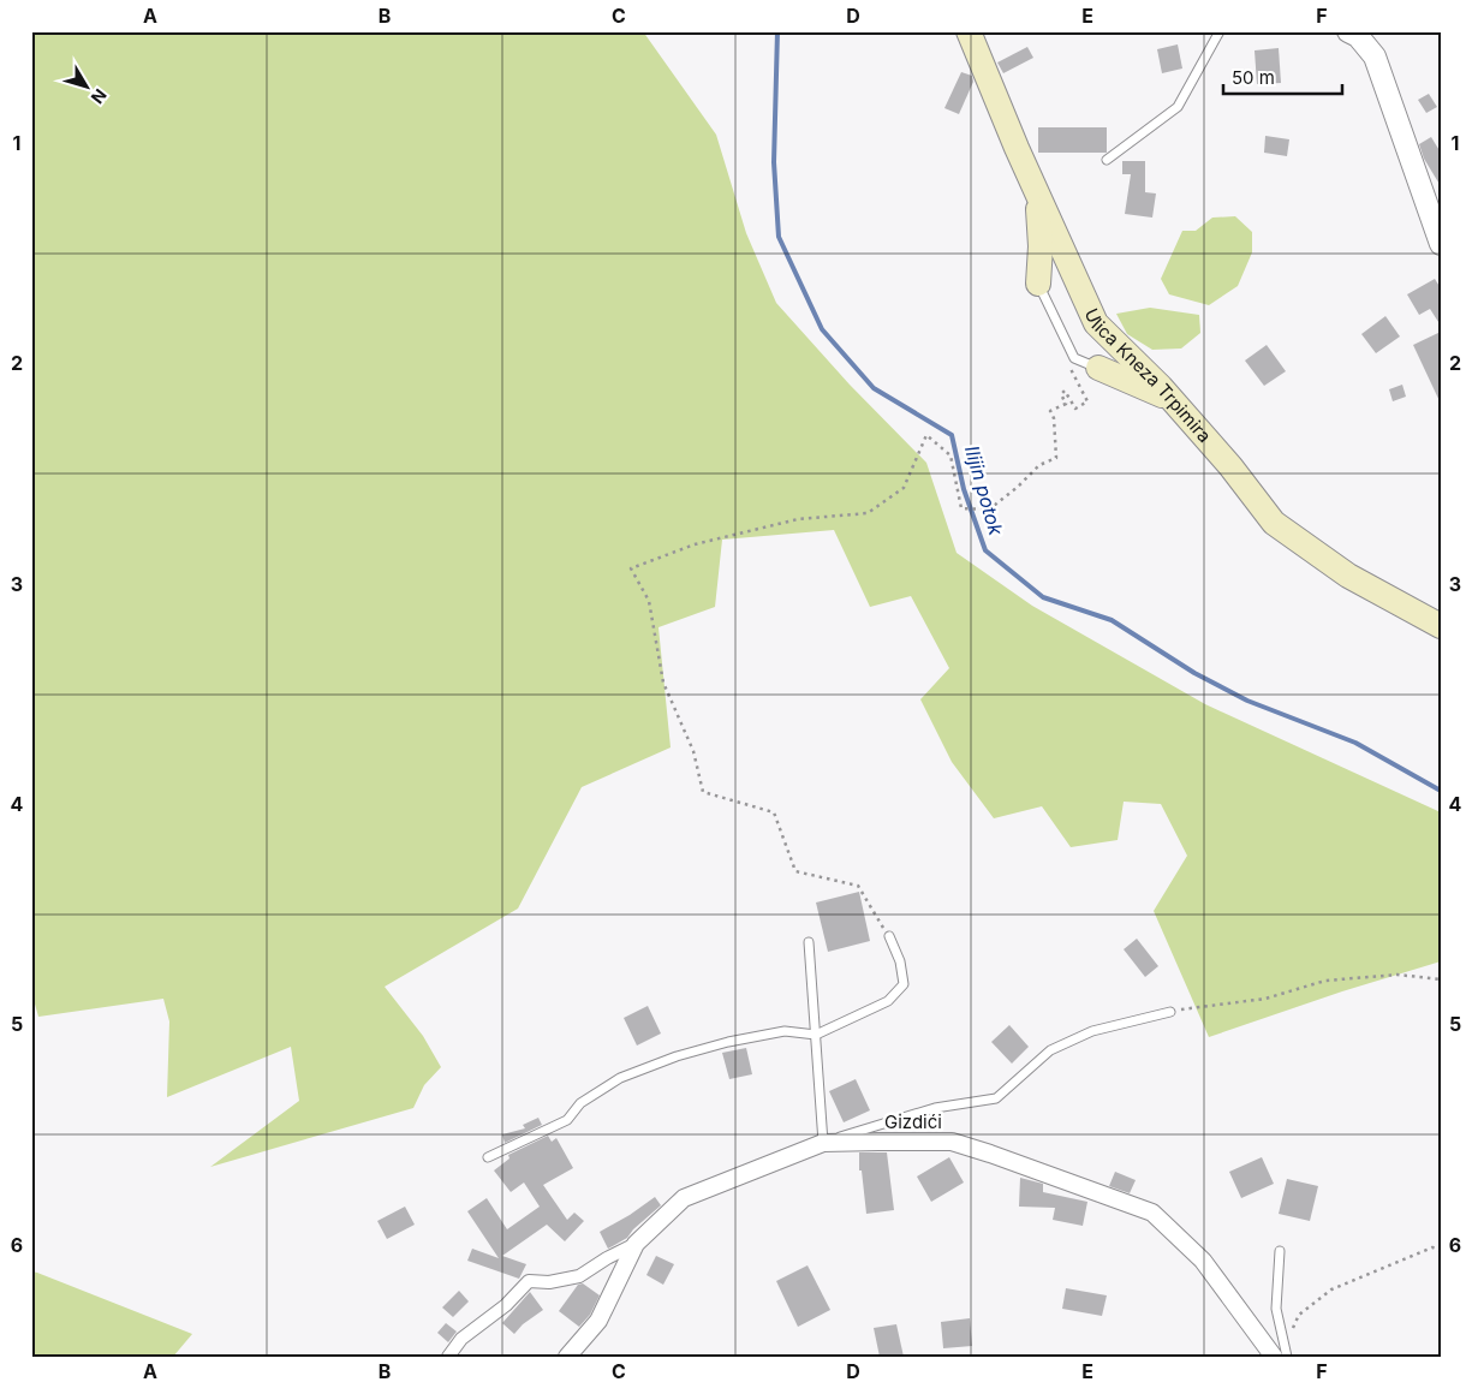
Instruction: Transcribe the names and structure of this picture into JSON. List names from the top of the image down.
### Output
{
  "streets": {
    "main road": ["Ulica Kneza Trpimira"],
    "street": ["Gizdići"]
  },
  "water": ["Ilijin potok"],
  "scale_bar": "50 m",
  "north": "bottom right",
  "grid": {
    "columns": [
      "A",
      "B",
      "C",
      "D",
      "E",
      "F"
    ],
    "rows": [
      "1",
      "2",
      "3",
      "4",
      "5",
      "6"
    ]
  }
}
